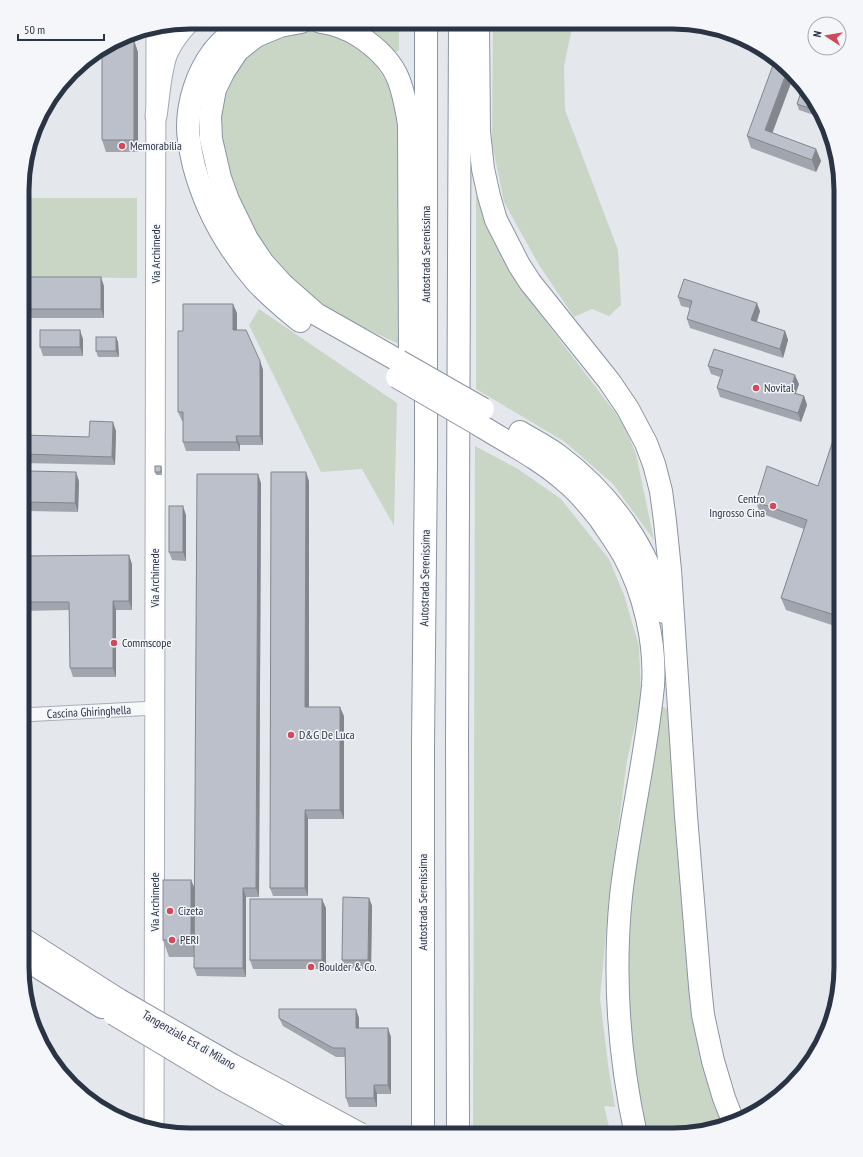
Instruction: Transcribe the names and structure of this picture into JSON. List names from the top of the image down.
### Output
{
  "streets": {
    "highway": ["Autostrada Serenissima", "Tangenziale Est di Milano"],
    "street": ["Via Archimede", "Cascina Ghiringhella"]
  },
  "crossings": [
    ["Via Archimede", "Cascina Ghiringhella"]
  ],
  "places": [
    "Memorabilia",
    "Novital",
    "Centro Ingrosso Cina",
    "Commscope",
    "D&G De Luca",
    "Cizeta",
    "PERI",
    "Boulder & Co."
  ],
  "scale_bar": "50 m",
  "north": "left"
}
